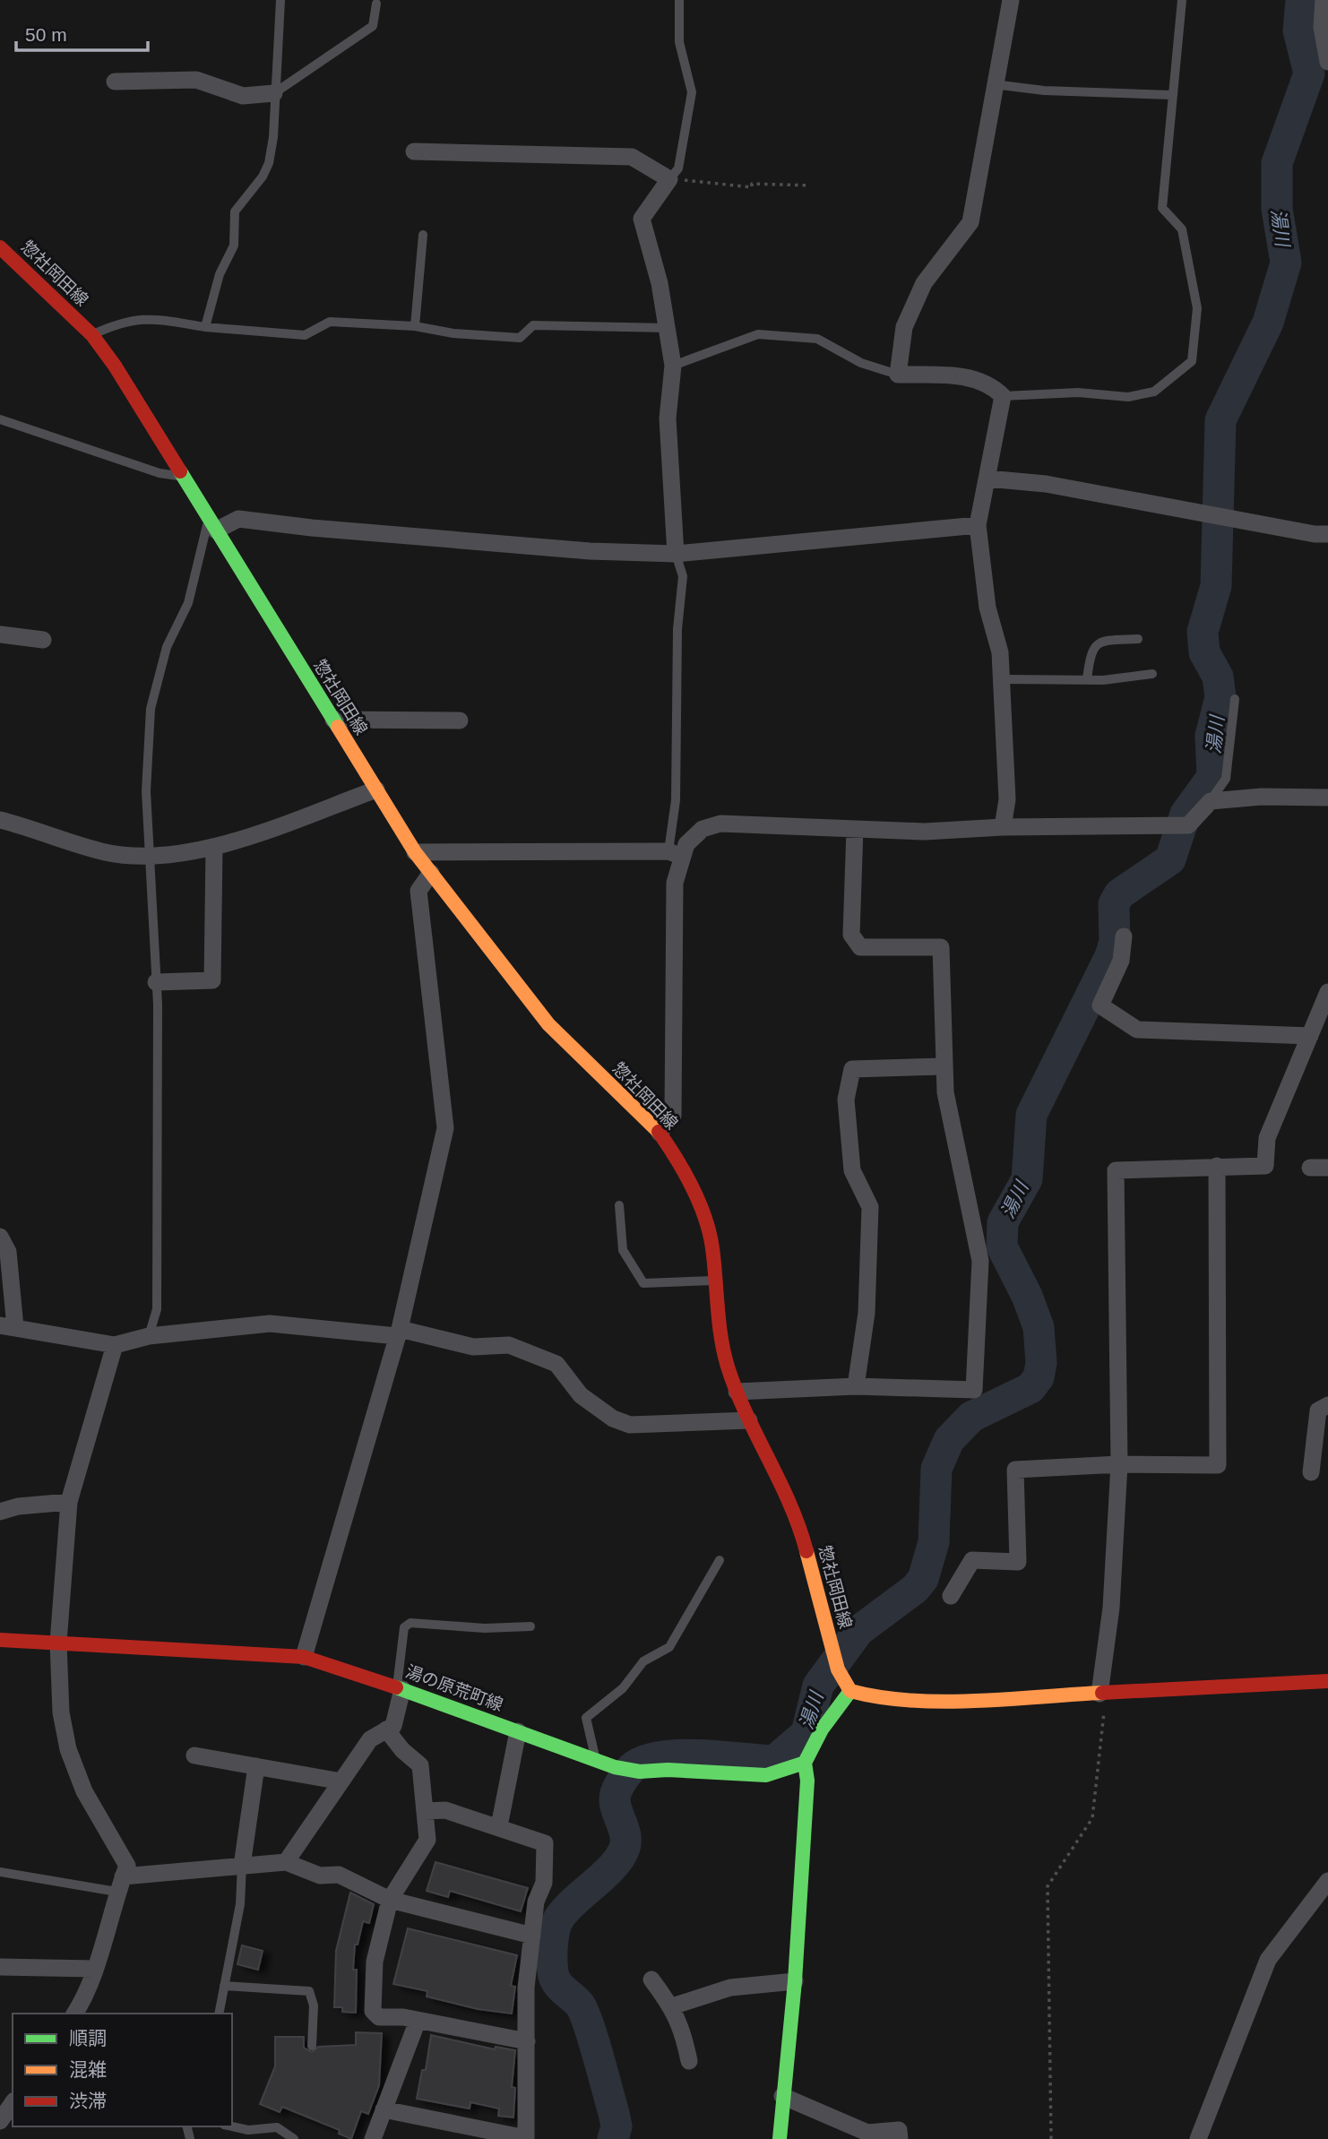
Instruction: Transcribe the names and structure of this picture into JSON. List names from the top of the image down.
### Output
{
  "streets": {
    "main road": ["惣社岡田線", "湯の原荒町線"]
  },
  "water": ["湯川"],
  "legend": ["順調", "混雑", "渋滞"],
  "scale_bar": "50 m"
}
